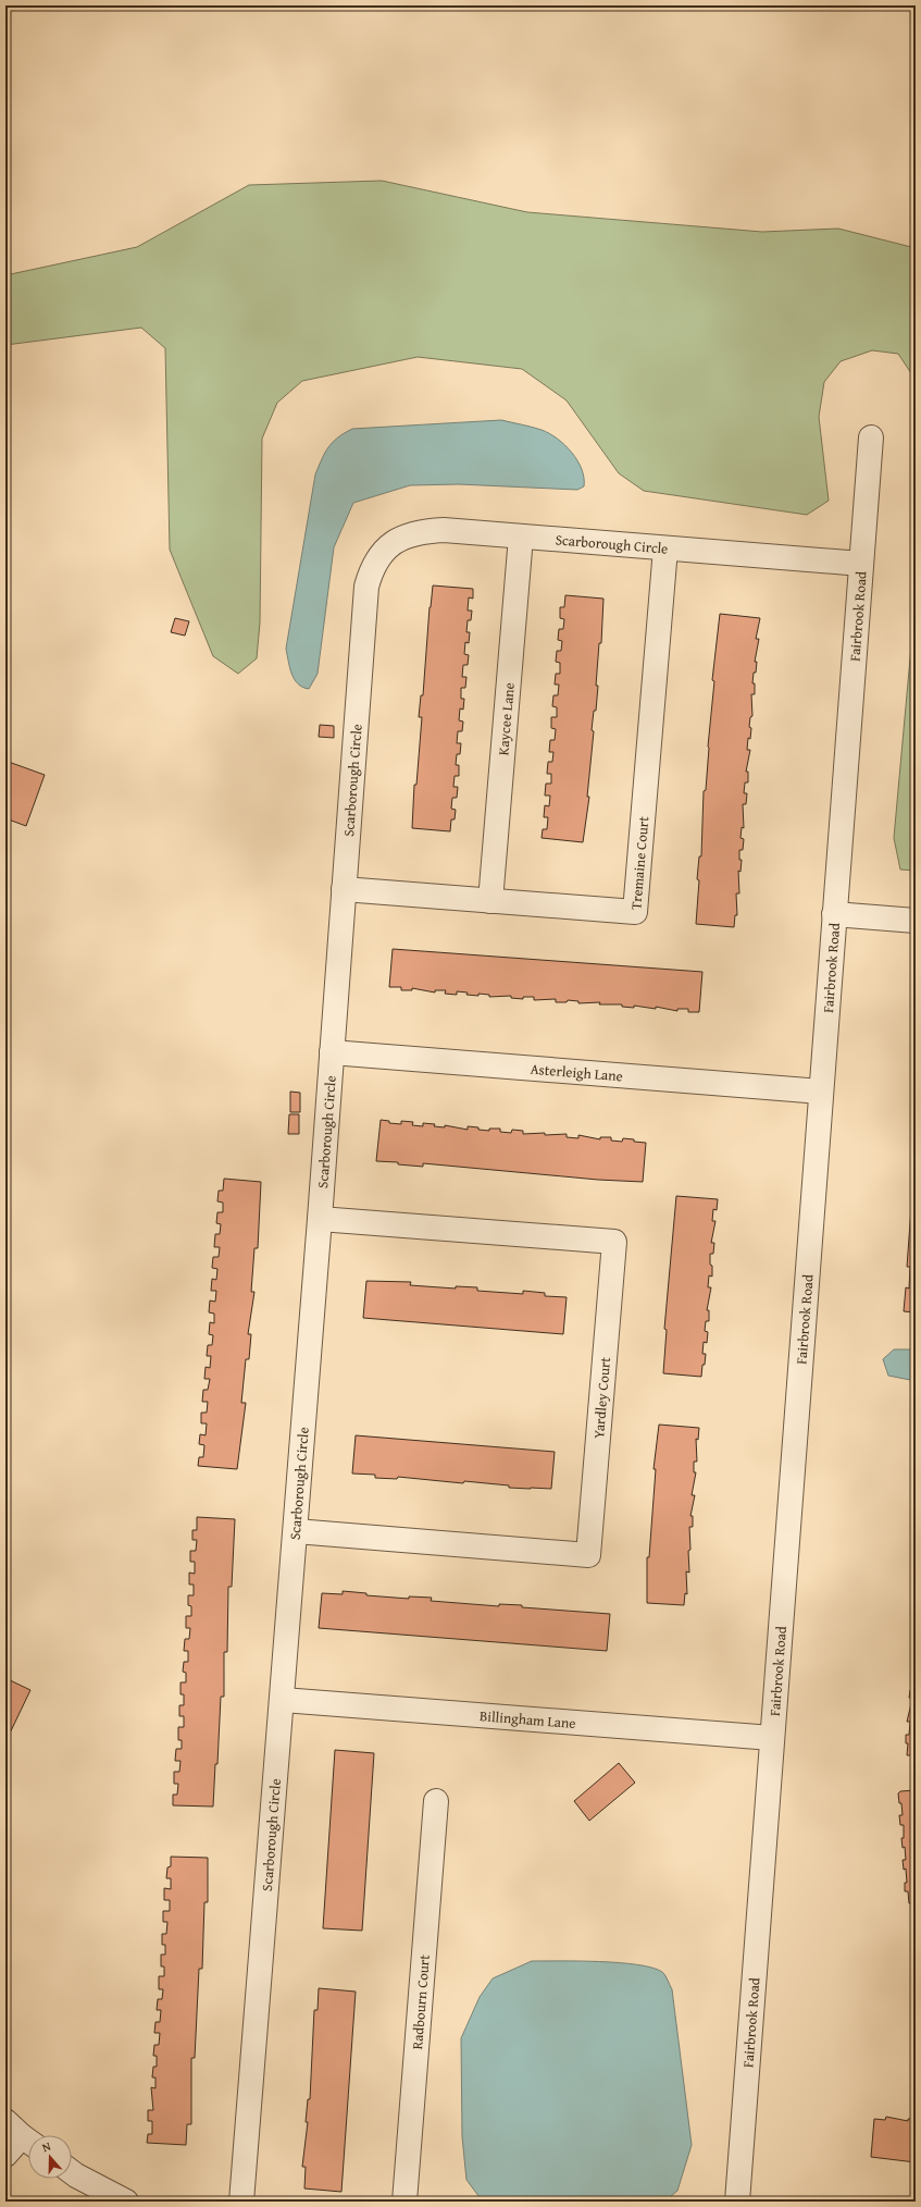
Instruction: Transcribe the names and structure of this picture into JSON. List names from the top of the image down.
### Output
{
  "streets": {
    "street": [
      "Scarborough Circle",
      "Fairbrook Road",
      "Kaycee Lane",
      "Tremaine Court",
      "Asterleigh Lane",
      "Yardley Court",
      "Billingham Lane",
      "Radbourn Court"
    ]
  },
  "crossings": [
    ["Scarborough Circle", "Fairbrook Road"],
    ["Scarborough Circle", "Kaycee Lane"],
    ["Scarborough Circle", "Tremaine Court"],
    ["Scarborough Circle", "Asterleigh Lane"],
    ["Scarborough Circle", "Yardley Court"],
    ["Scarborough Circle", "Billingham Lane"],
    ["Fairbrook Road", "Asterleigh Lane"],
    ["Fairbrook Road", "Billingham Lane"],
    ["Kaycee Lane", "Tremaine Court"]
  ],
  "north": "top"
}
